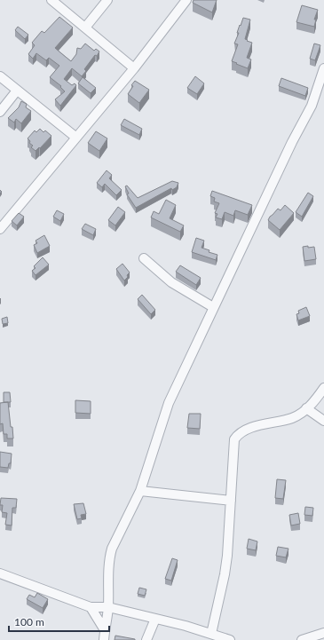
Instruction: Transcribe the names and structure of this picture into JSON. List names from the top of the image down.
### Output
{
  "scale_bar": "100 m"
}
